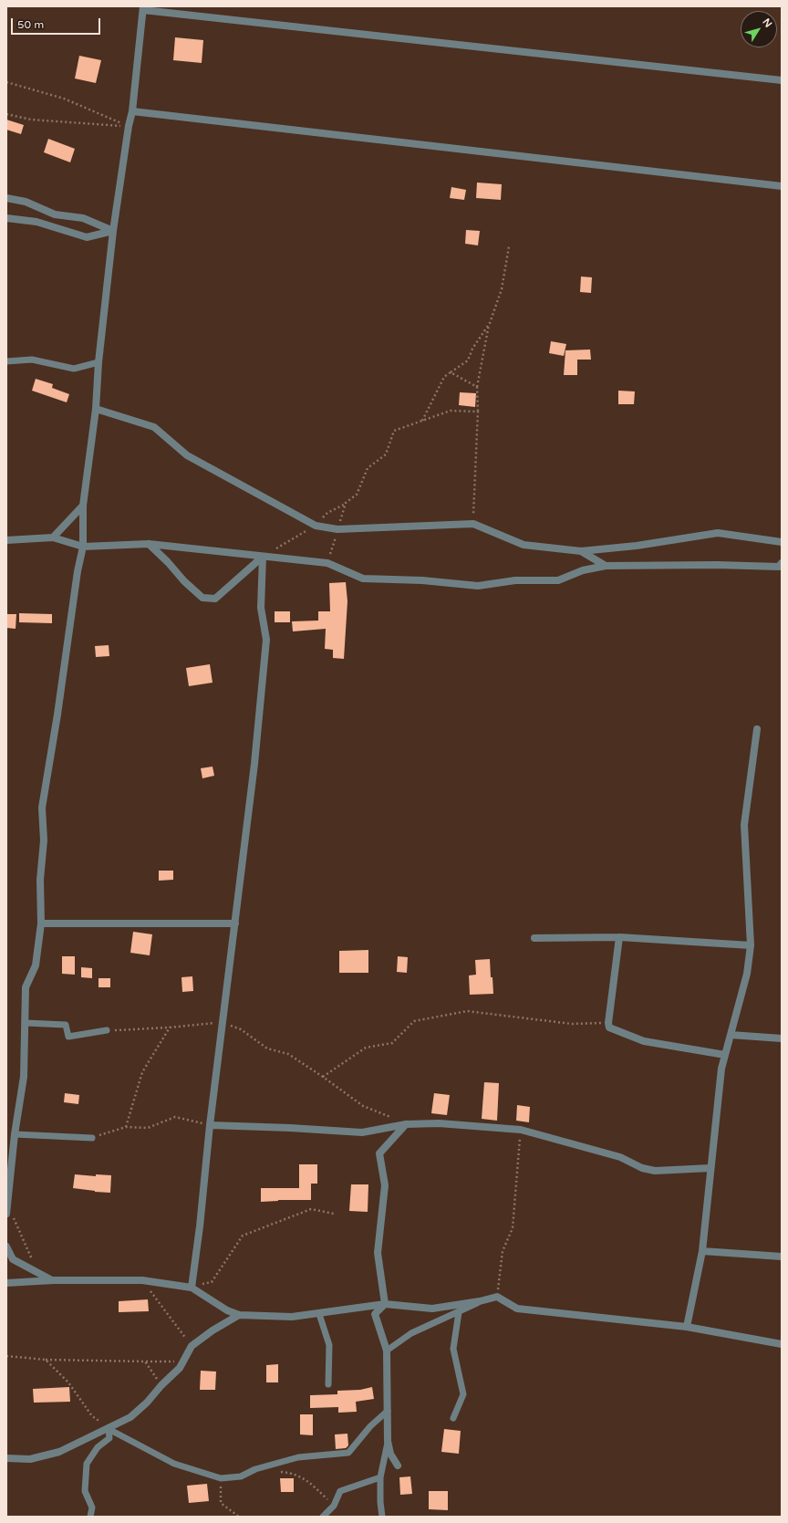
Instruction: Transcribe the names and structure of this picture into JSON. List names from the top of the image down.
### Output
{
  "scale_bar": "50 m",
  "north": "top right"
}
